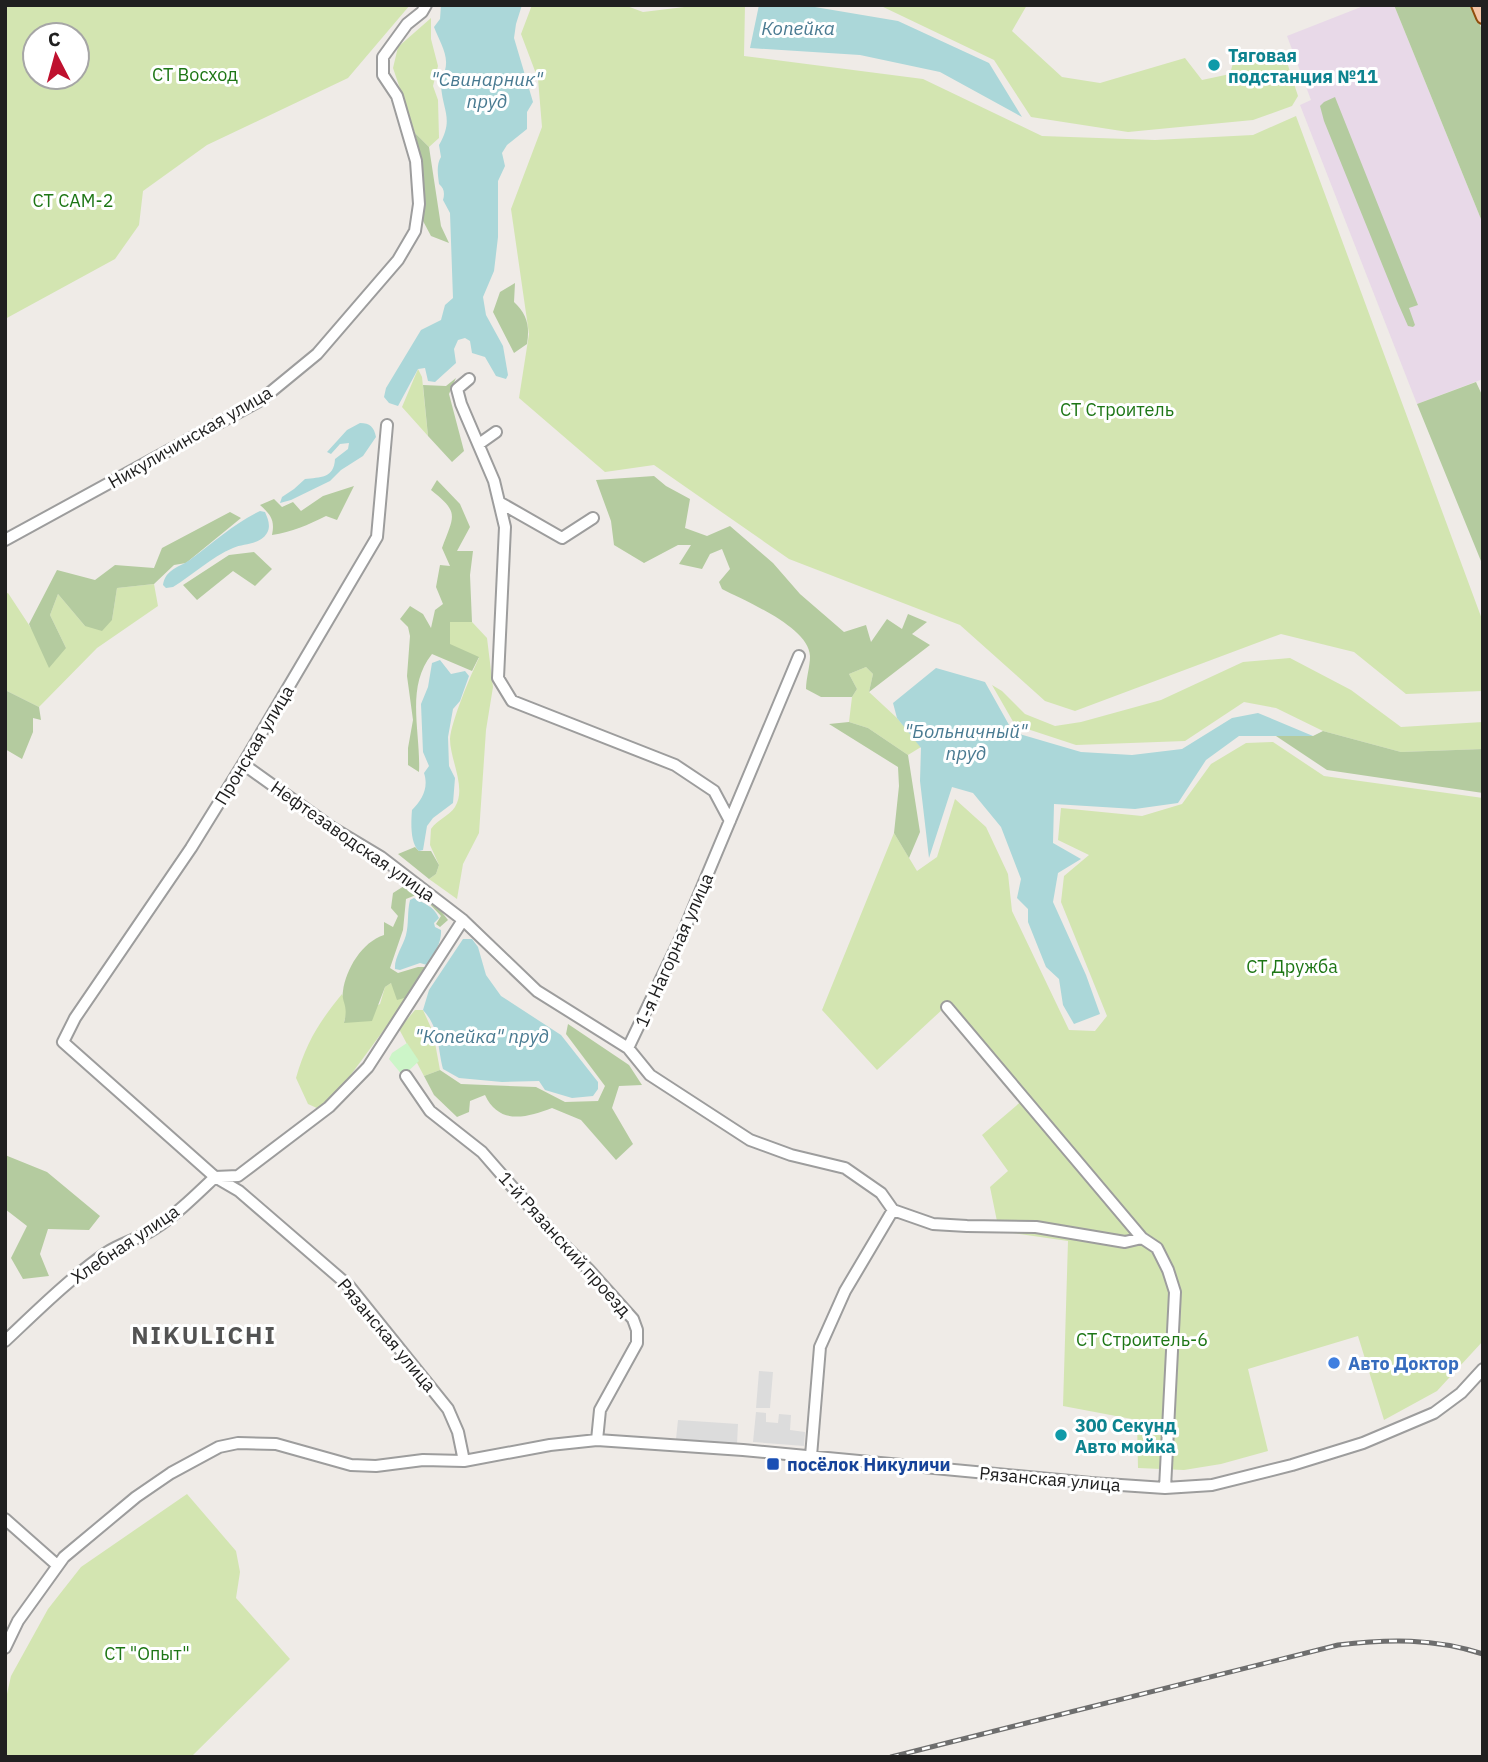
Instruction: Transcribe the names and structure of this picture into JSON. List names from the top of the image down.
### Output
{
  "streets": {
    "street": [
      "Никуличинская улица",
      "Пронская улица",
      "Нефтезаводская улица",
      "1-я Нагорная улица",
      "Хлебная улица",
      "1-й Рязанский проезд",
      "Рязанская улица"
    ]
  },
  "crossings": [
    ["Пронская улица", "Нефтезаводская улица"],
    ["Пронская улица", "Рязанская улица"],
    ["Нефтезаводская улица", "1-я Нагорная улица"],
    ["Хлебная улица", "Рязанская улица"],
    ["1-й Рязанский проезд", "Рязанская улица"]
  ],
  "districts": ["NIKULICHI"],
  "water": [
    "Копейка",
    "\"Свинарник\" пруд",
    "\"Больничный\" пруд",
    "\"Копейка\" пруд"
  ],
  "parks": [
    "СТ Восход",
    "СТ САМ-2",
    "СТ Строитель",
    "СТ Дружба",
    "СТ Строитель-6",
    "СТ \"Опыт\""
  ],
  "places": {
    "other": ["Тяговая подстанция №11", "Авто Доктор", "300 Секунд Авто мойка"],
    "transit": ["посёлок Никуличи"]
  },
  "north": "top"
}
